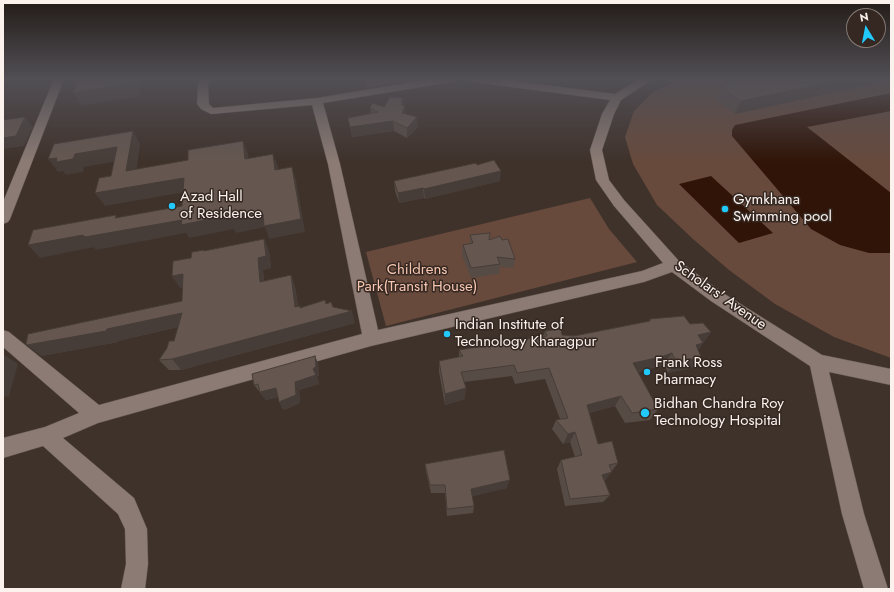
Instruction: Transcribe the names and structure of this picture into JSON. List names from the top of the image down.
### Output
{
  "streets": {
    "street": ["Scholars' Avenue"]
  },
  "parks": ["Childrens Park(Transit House)"],
  "places": [
    "Azad Hall of Residence",
    "Gymkhana Swimming pool",
    "Indian Institute of Technology Kharagpur",
    "Frank Ross Pharmacy",
    "Bidhan Chandra Roy Technology Hospital"
  ],
  "north": "top"
}
